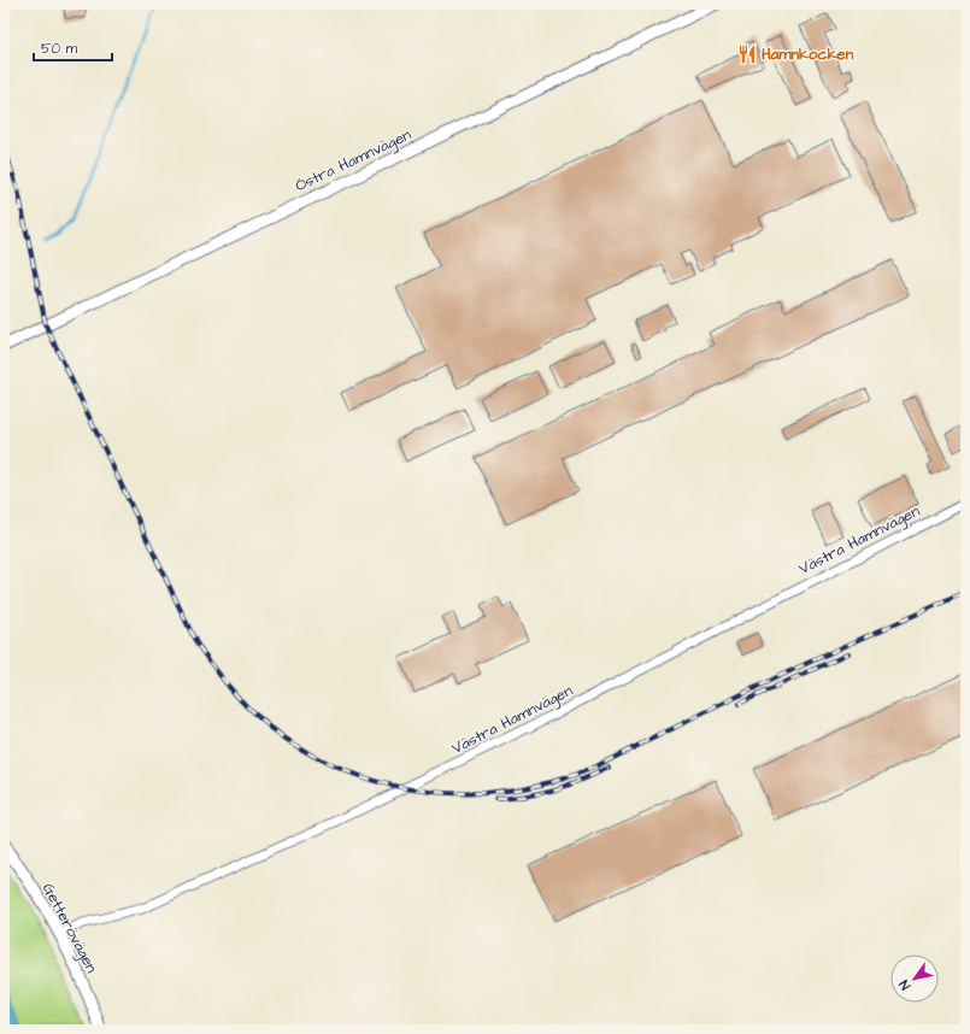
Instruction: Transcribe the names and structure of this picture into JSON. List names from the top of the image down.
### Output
{
  "streets": {
    "street": ["Östra Hamnvägen", "Västra Hamnvägen", "Getterövägen"]
  },
  "crossings": [
    ["Västra Hamnvägen", "Getterövägen"]
  ],
  "places": {
    "restaurant": ["Hamnkocken"]
  },
  "scale_bar": "50 m",
  "north": "bottom left"
}
